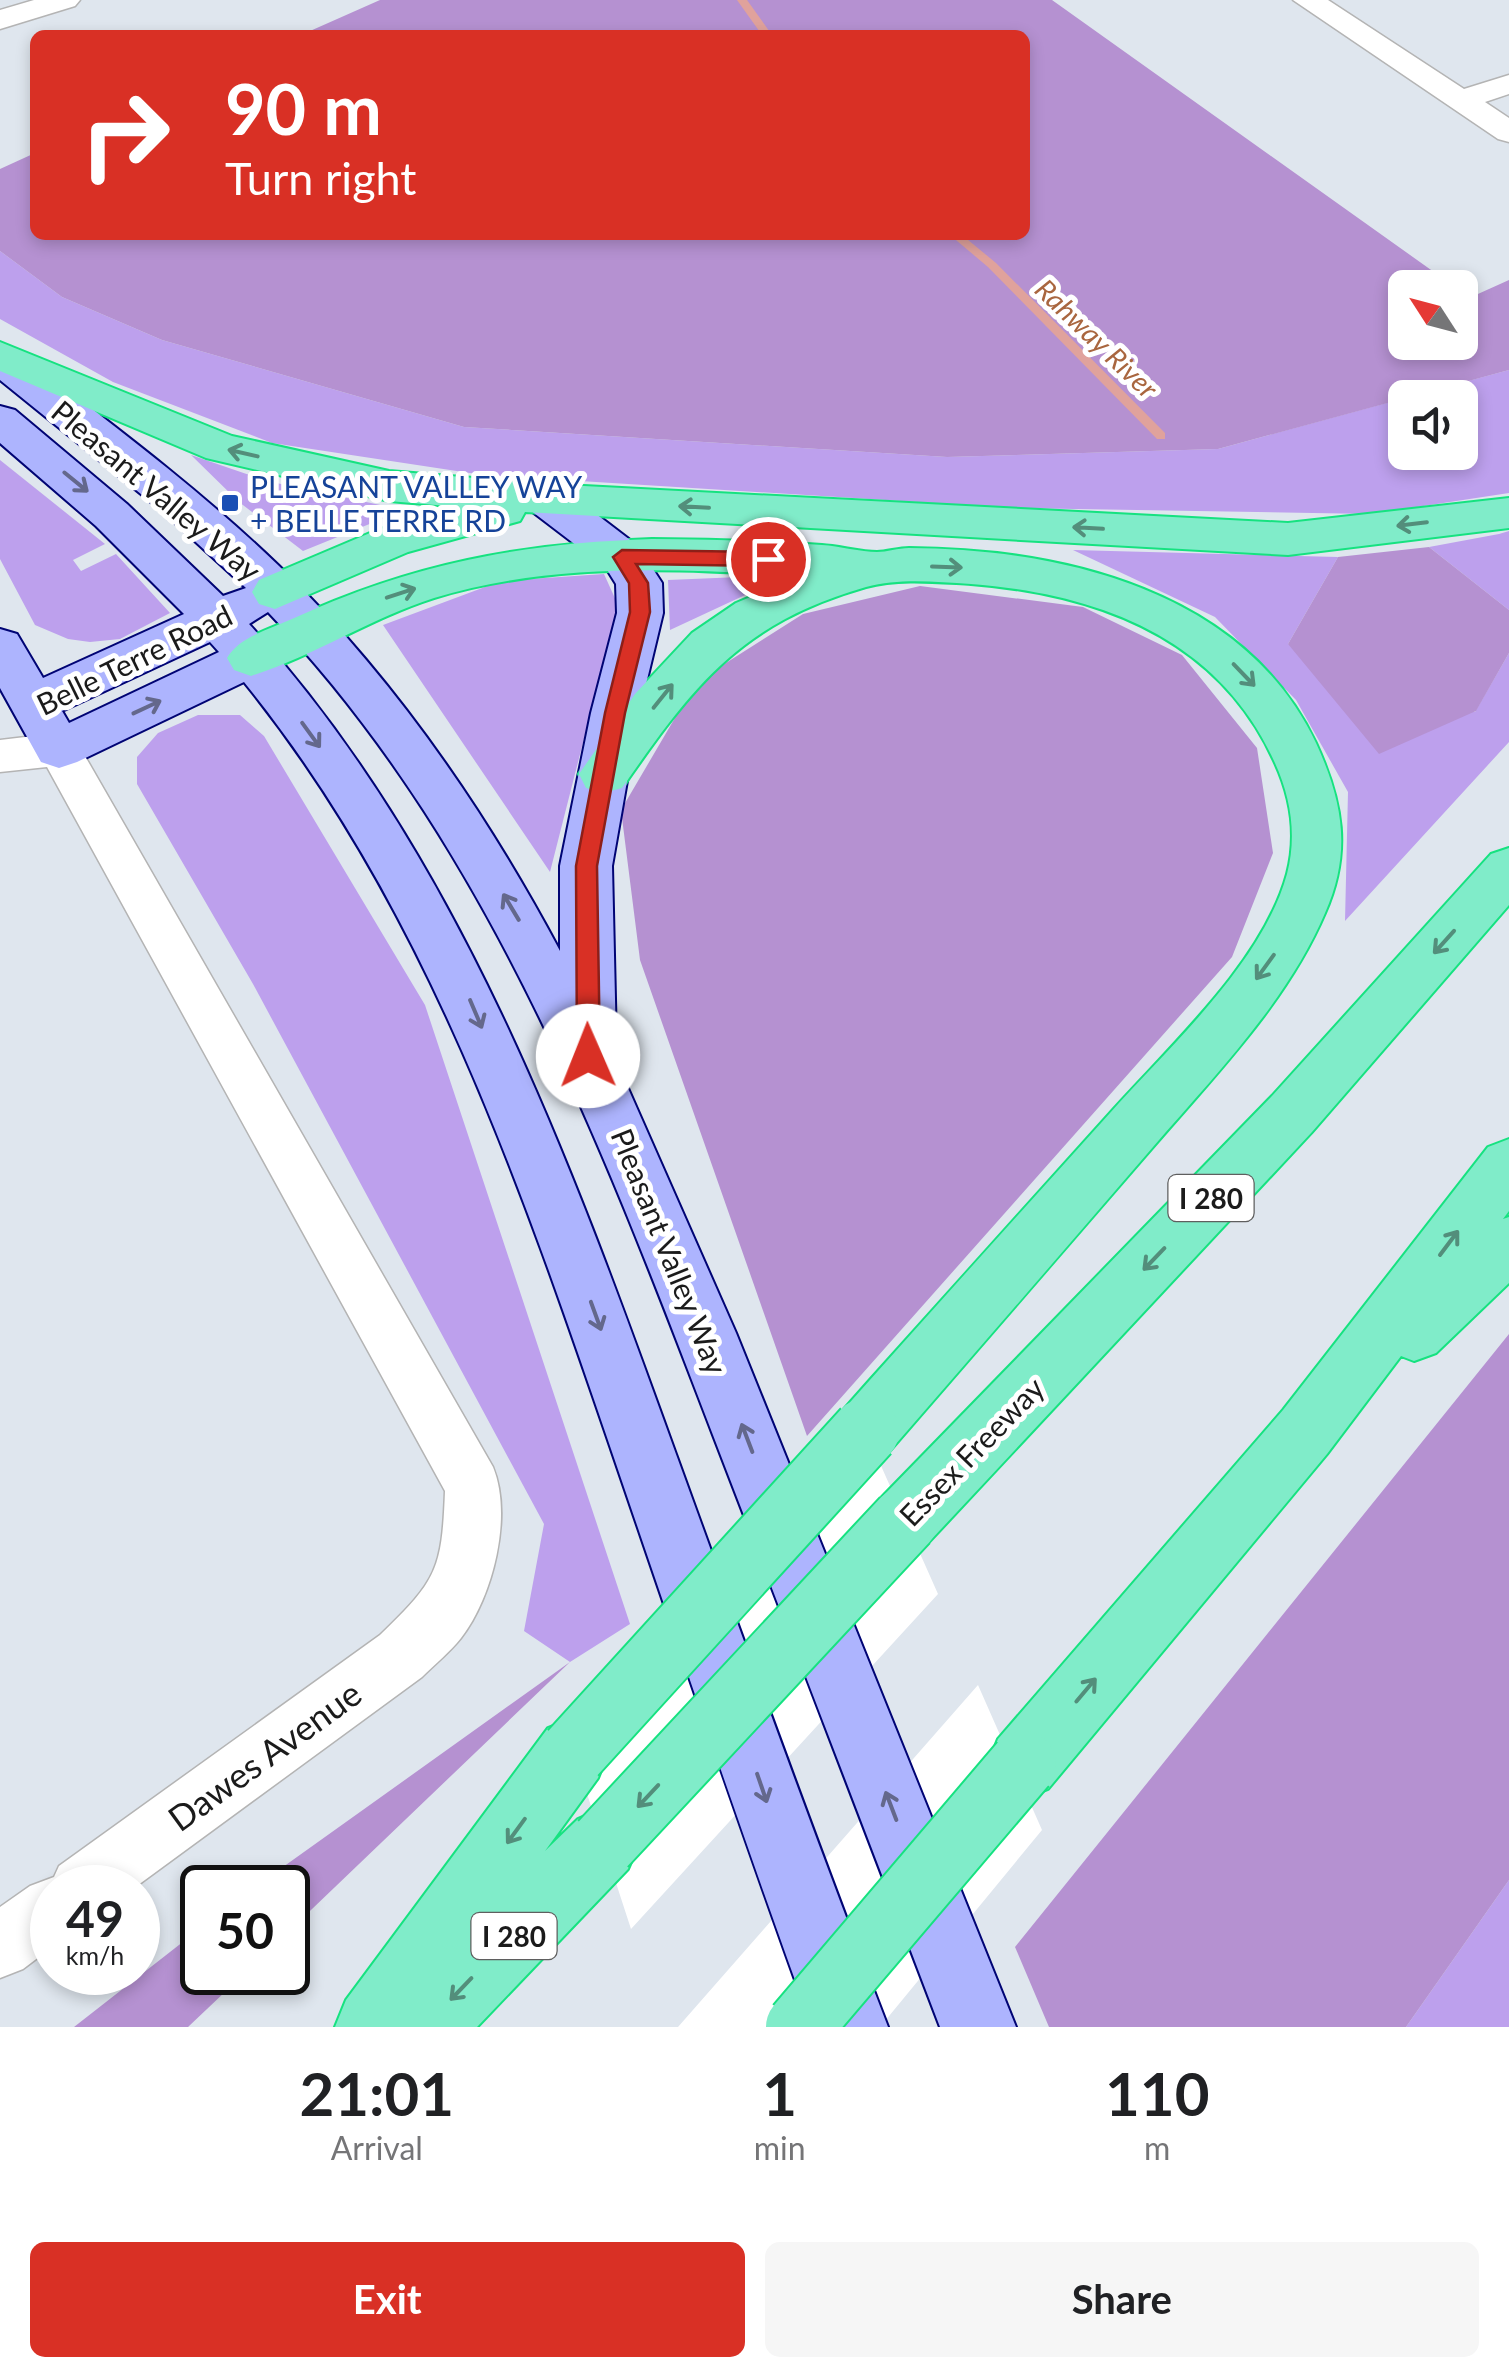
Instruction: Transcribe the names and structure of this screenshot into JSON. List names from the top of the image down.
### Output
{
  "streets": {
    "highway": ["I 280", "Essex Freeway"],
    "main road": ["Pleasant Valley Way", "Belle Terre Road"],
    "street": ["Dawes Avenue"]
  },
  "crossings": [
    ["Pleasant Valley Way", "Belle Terre Road"],
    ["Belle Terre Road", "Dawes Avenue"]
  ],
  "water": ["Rahway River"],
  "places": {
    "transit": ["PLEASANT VALLEY WAY + BELLE TERRE RD"]
  },
  "north": "top left",
  "page": {
    "turn": ["90 m", "Turn right"],
    "speed": "49 km/h",
    "limit": "50",
    "eta": [
      "21:01",
      "Arrival",
      "1",
      "min",
      "110",
      "m"
    ],
    "buttons": ["Exit", "Share"]
  }
}
